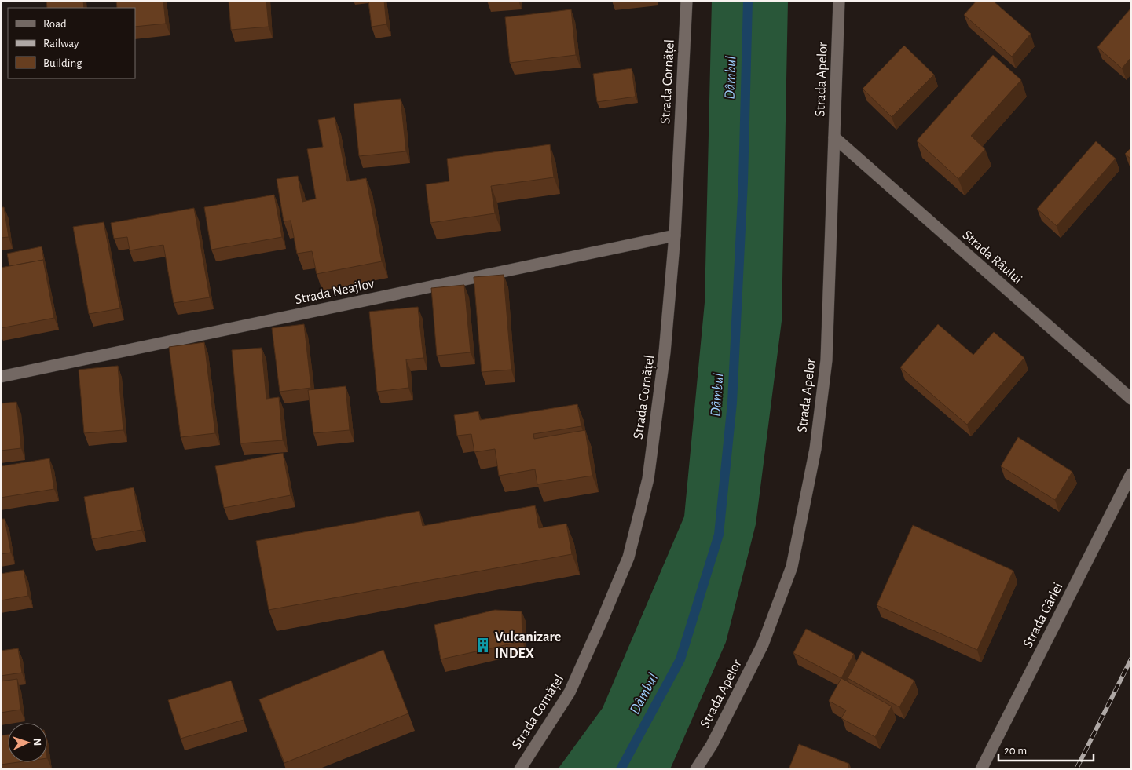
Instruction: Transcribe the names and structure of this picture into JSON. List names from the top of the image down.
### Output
{
  "streets": {
    "street": [
      "Strada Apelor",
      "Strada Cornățel",
      "Strada Râului",
      "Strada Neajlov",
      "Strada Gârlei"
    ]
  },
  "crossings": [
    ["Strada Apelor", "Strada Râului"],
    ["Strada Cornățel", "Strada Neajlov"]
  ],
  "water": ["Dâmbul"],
  "places": {
    "building": ["Vulcanizare INDEX"]
  },
  "legend": ["Road", "Railway", "Building"],
  "scale_bar": "20 m",
  "north": "right"
}
